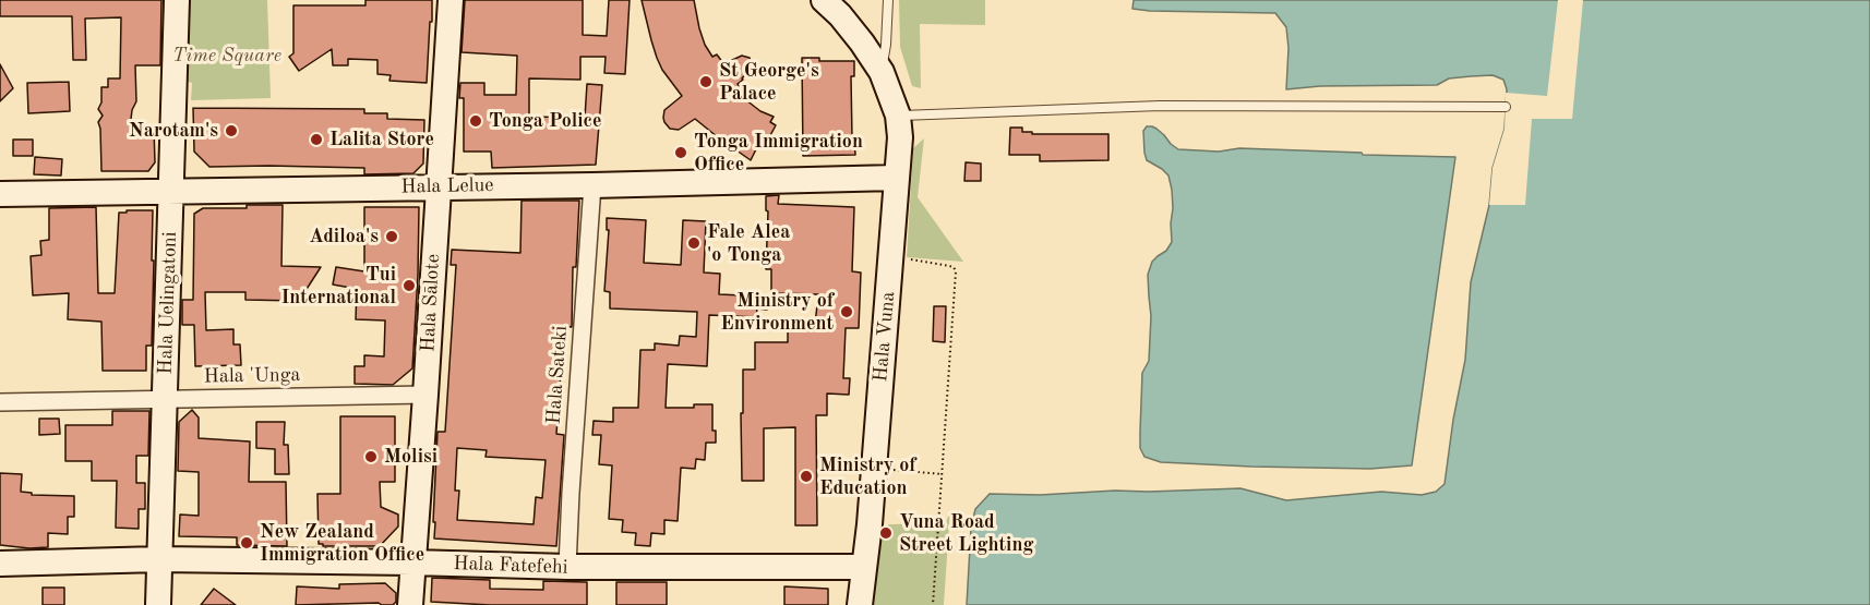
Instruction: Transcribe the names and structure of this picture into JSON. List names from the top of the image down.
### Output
{
  "streets": {
    "street": [
      "Hala Lelue",
      "Hala Uelingatoni",
      "Hala Sālote",
      "Hala Vuna",
      "Hala Sateki",
      "Hala 'Unga",
      "Hala Fatefehi"
    ]
  },
  "crossings": [
    ["Hala Lelue", "Hala Uelingatoni"],
    ["Hala Lelue", "Hala Sālote"],
    ["Hala Lelue", "Hala Vuna"],
    ["Hala Lelue", "Hala Sateki"],
    ["Hala Uelingatoni", "Hala 'Unga"],
    ["Hala Uelingatoni", "Hala Fatefehi"],
    ["Hala Sālote", "Hala 'Unga"],
    ["Hala Sālote", "Hala Fatefehi"],
    ["Hala Vuna", "Hala Fatefehi"],
    ["Hala Sateki", "Hala Fatefehi"]
  ],
  "parks": ["Time Square"],
  "places": [
    "St George's Palace",
    "Tonga Police",
    "Narotam's",
    "Lalita Store",
    "Tonga Immigration Office",
    "Adiloa's",
    "Fale Alea 'o Tonga",
    "Tui International",
    "Ministry of Environment",
    "Molisi",
    "Ministry of Education",
    "Vuna Road Street Lighting",
    "New Zealand Immigration Office"
  ]
}
